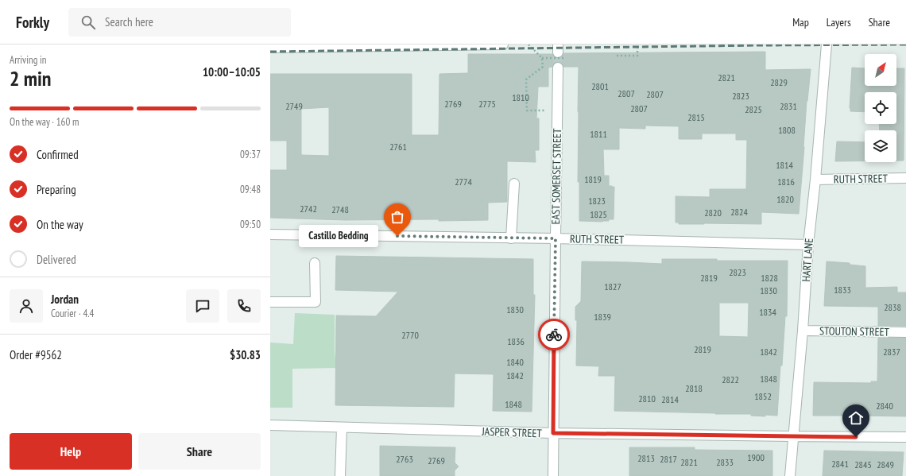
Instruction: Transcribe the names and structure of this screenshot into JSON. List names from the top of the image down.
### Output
{
  "streets": {
    "street": [
      "EAST SOMERSET STREET",
      "RUTH STREET",
      "HART LANE",
      "STOUTON STREET",
      "JASPER STREET"
    ]
  },
  "crossings": [
    ["EAST SOMERSET STREET", "RUTH STREET"],
    ["EAST SOMERSET STREET", "JASPER STREET"],
    ["RUTH STREET", "HART LANE"],
    ["HART LANE", "STOUTON STREET"],
    ["HART LANE", "JASPER STREET"]
  ],
  "places": ["Castillo Bedding"],
  "house_numbers": [
    "2821",
    "2829",
    "2801",
    "2807",
    "2807",
    "2823",
    "1810",
    "2769",
    "2775",
    "2749",
    "2831",
    "2807",
    "2825",
    "2815",
    "1808",
    "1811",
    "2761",
    "1814",
    "1819",
    "2774",
    "1816",
    "1820",
    "1823",
    "2742",
    "2748",
    "2824",
    "2820",
    "1825",
    "2823",
    "2819",
    "1828",
    "1827",
    "1833",
    "1830",
    "2838",
    "1830",
    "1834",
    "1839",
    "2770",
    "1836",
    "2819",
    "1842",
    "2837",
    "1840",
    "1842",
    "1848",
    "2822",
    "2818",
    "1852",
    "2810",
    "2814",
    "1848",
    "2840",
    "1900",
    "2813",
    "2763",
    "2817",
    "2769",
    "2821",
    "2833",
    "2841",
    "2845",
    "2849"
  ],
  "north": "top right",
  "page": {
    "header": "Forkly",
    "search": "Search here",
    "nav": ["Map", "Layers", "Share"],
    "heading": ["2 min", "Arriving in", "10:00–10:05"],
    "panel": [
      "Jordan",
      "Courier · 4.4",
      "Order #9562",
      "$30.83"
    ],
    "bar": "On the way · 160 m",
    "list": [
      ["Confirmed", "09:37"],
      ["Preparing", "09:48"],
      ["On the way", "09:50"],
      "Delivered"
    ],
    "bubble": "Castillo Bedding",
    "buttons": ["Help", "Share"]
  }
}
